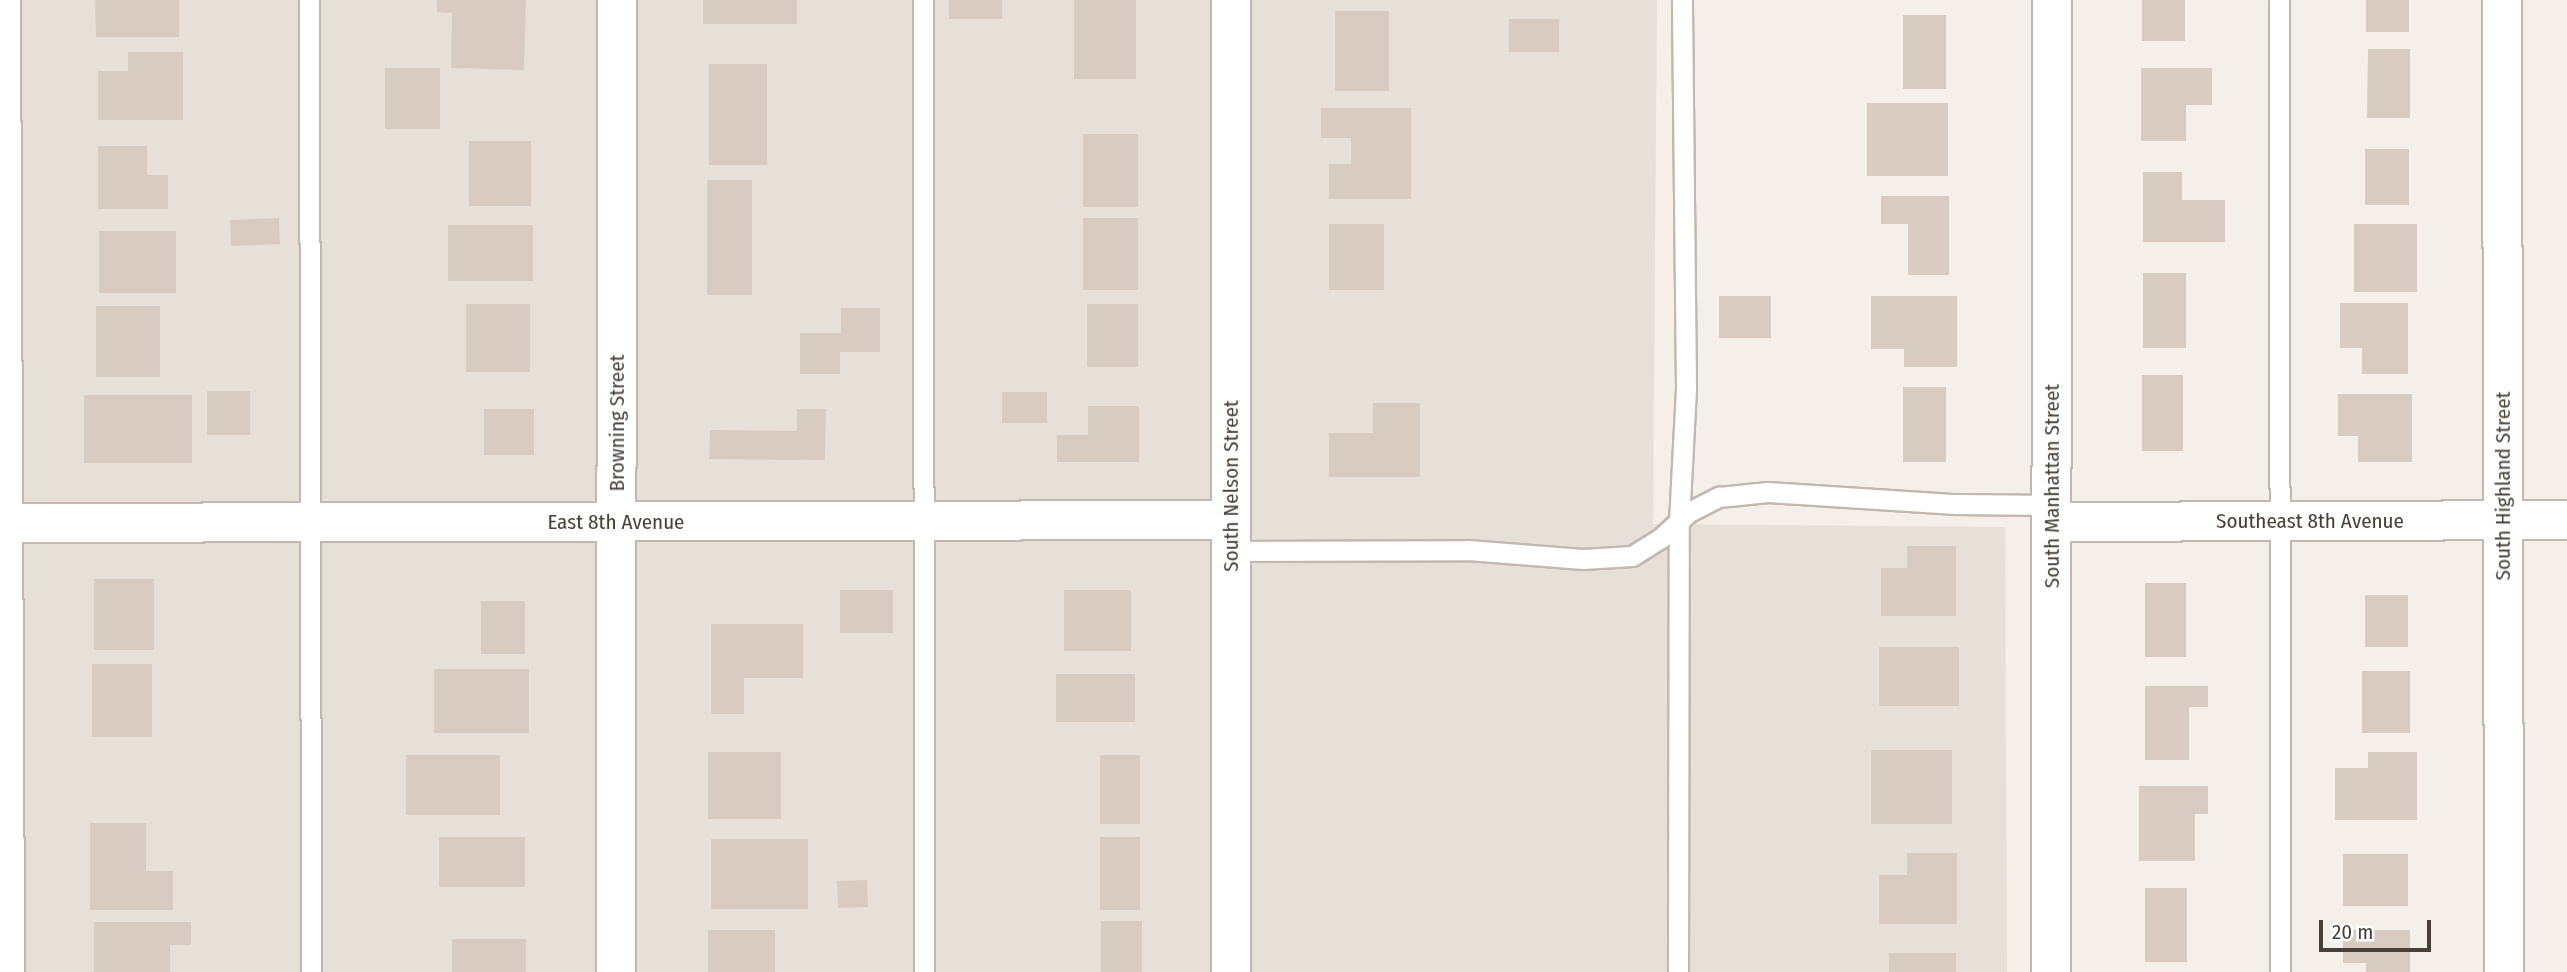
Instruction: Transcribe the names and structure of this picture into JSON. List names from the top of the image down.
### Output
{
  "streets": {
    "street": [
      "Browning Street",
      "South Nelson Street",
      "South Manhattan Street",
      "South Highland Street",
      "Southeast 8th Avenue",
      "East 8th Avenue"
    ]
  },
  "crossings": [
    ["Browning Street", "East 8th Avenue"],
    ["South Nelson Street", "East 8th Avenue"],
    ["South Manhattan Street", "Southeast 8th Avenue"],
    ["South Highland Street", "Southeast 8th Avenue"]
  ],
  "scale_bar": "20 m"
}
